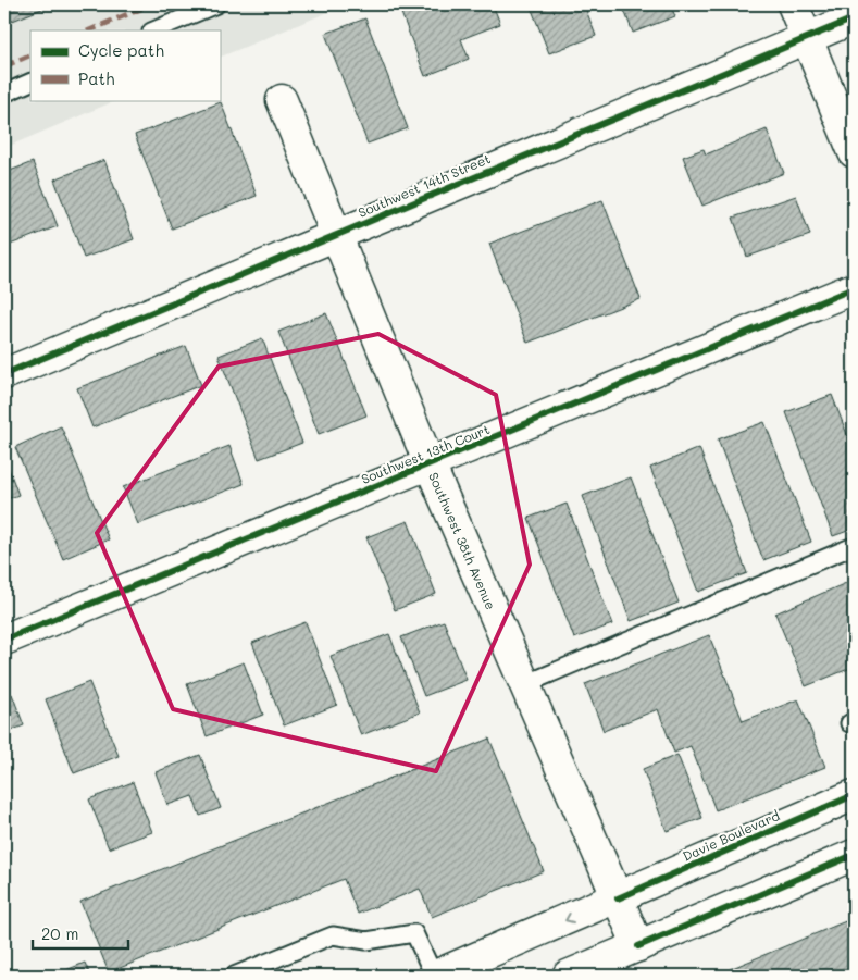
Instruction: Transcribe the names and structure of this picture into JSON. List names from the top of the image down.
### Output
{
  "streets": {
    "street": [
      "Southwest 14th Street",
      "Southwest 13th Court",
      "Southwest 38th Avenue",
      "Davie Boulevard"
    ]
  },
  "crossings": [
    ["Southwest 14th Street", "Southwest 38th Avenue"],
    ["Southwest 13th Court", "Southwest 38th Avenue"],
    ["Southwest 38th Avenue", "Davie Boulevard"]
  ],
  "legend": ["Cycle path", "Path"],
  "scale_bar": "20 m"
}
